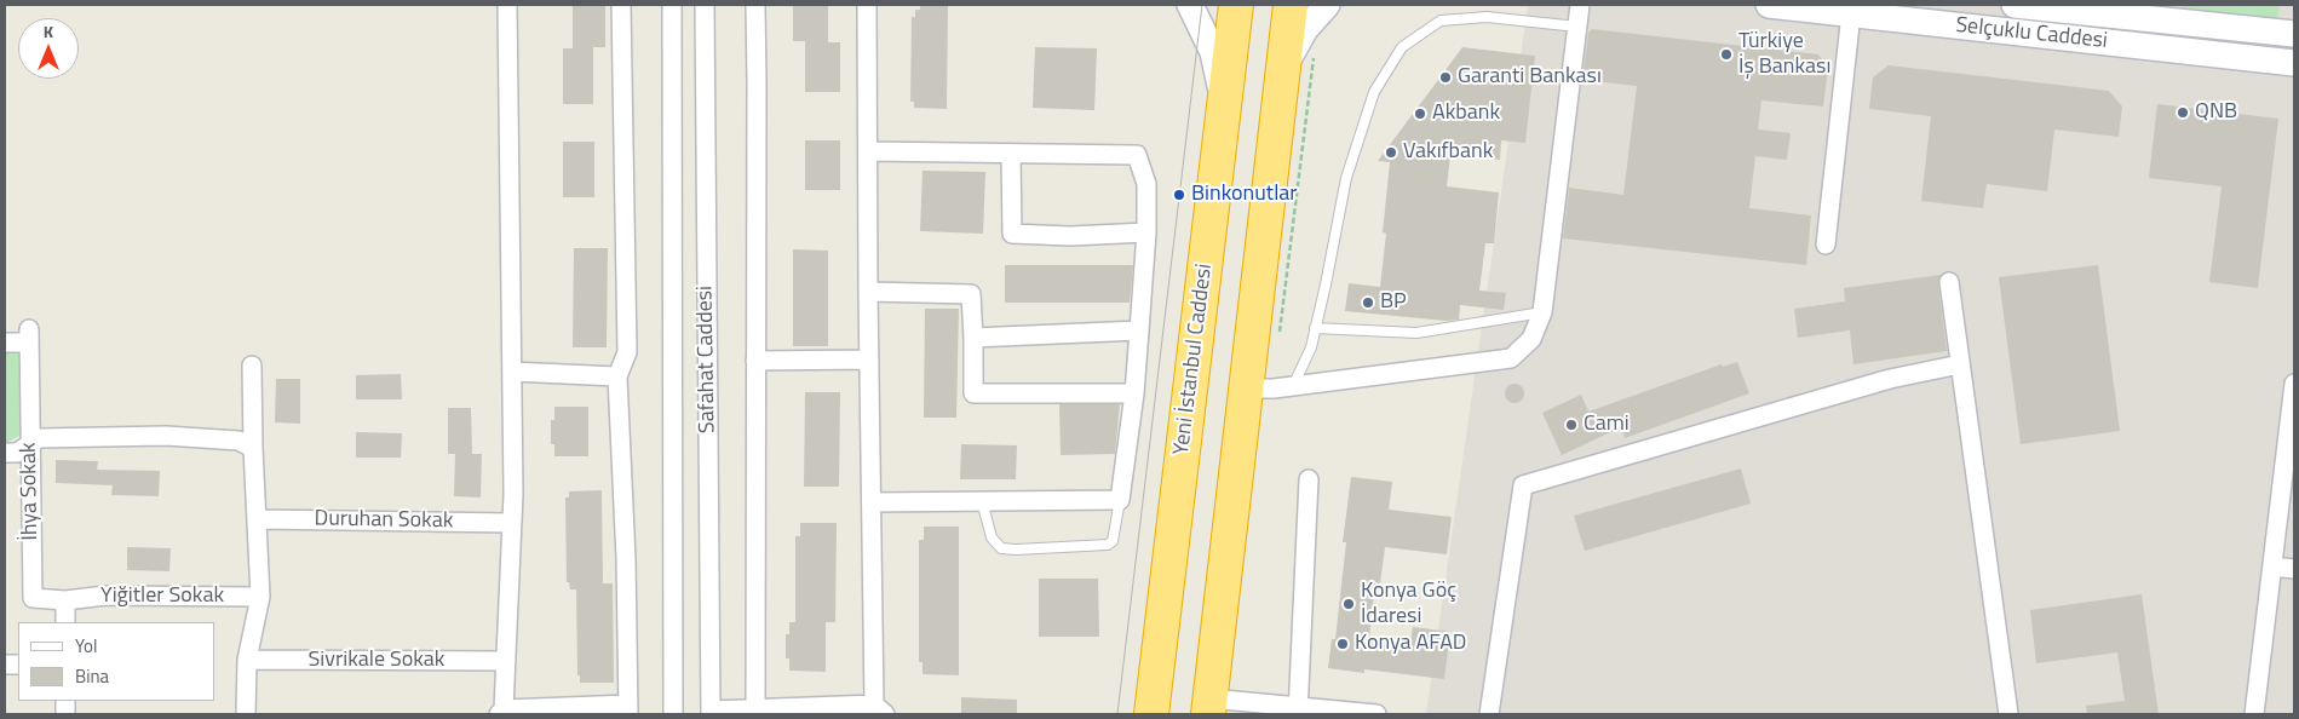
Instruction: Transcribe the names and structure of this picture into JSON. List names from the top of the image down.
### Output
{
  "streets": {
    "highway": ["Yeni İstanbul Caddesi"],
    "street": [
      "Selçuklu Caddesi",
      "Safahat Caddesi",
      "İhya Sokak",
      "Duruhan Sokak",
      "Yiğitler Sokak",
      "Sivrikale Sokak"
    ]
  },
  "crossings": [
    ["İhya Sokak", "Yiğitler Sokak"]
  ],
  "places": [
    "Türkiye İş Bankası",
    "Garanti Bankası",
    "QNB",
    "Akbank",
    "Vakıfbank",
    "Binkonutlar",
    "BP",
    "Cami",
    "Konya Göç İdaresi",
    "Konya AFAD"
  ],
  "legend": ["Yol", "Bina"],
  "north": "top"
}
